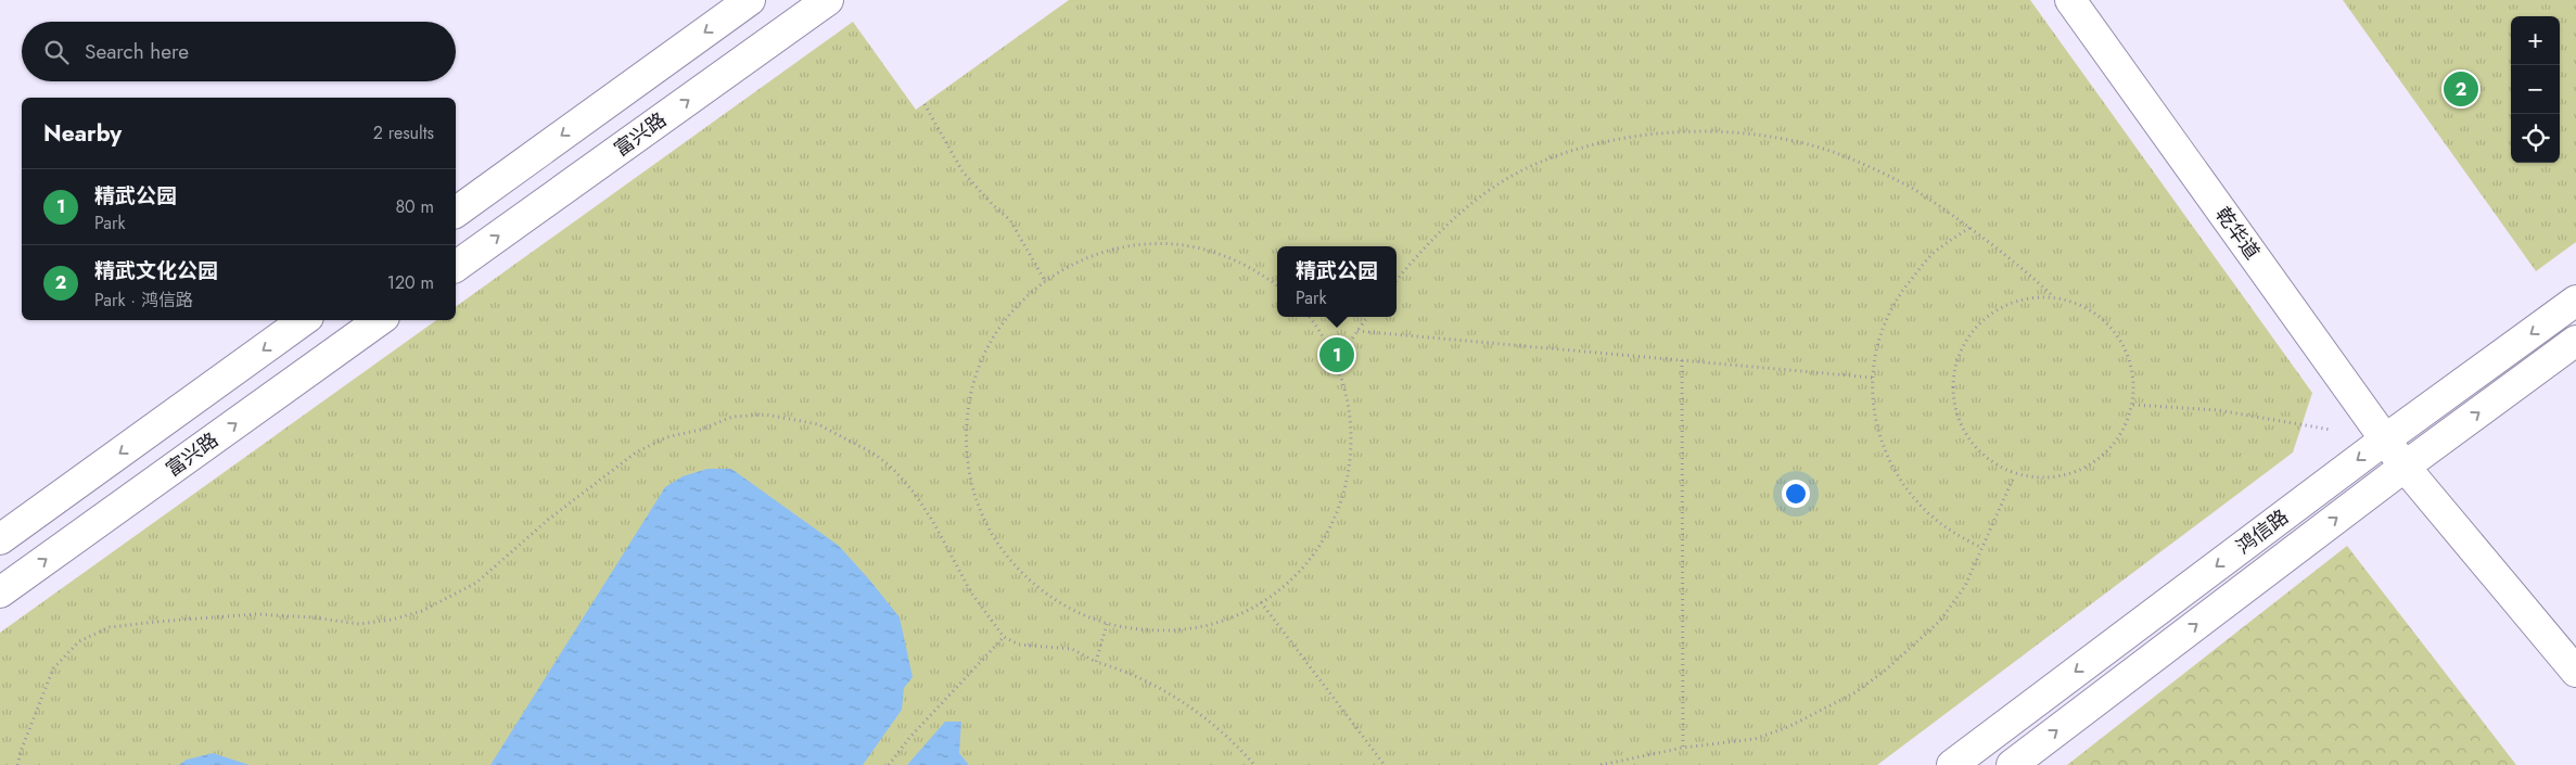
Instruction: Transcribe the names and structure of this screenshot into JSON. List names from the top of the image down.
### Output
{
  "streets": {
    "street": ["富兴路", "乾华道", "鸿信路"]
  },
  "crossings": [
    ["乾华道", "鸿信路"]
  ],
  "page": {
    "map_buttons": ["+", "−"],
    "search": "Search here",
    "pins": ["2", "1"],
    "heading": ["Nearby", "2 results"],
    "list": [
      {
        "mark": "1",
        "name": "精武公园",
        "note": "Park",
        "value": "80 m"
      },
      {
        "mark": "2",
        "name": "精武文化公园",
        "note": "Park · 鸿信路",
        "value": "120 m"
      }
    ],
    "popup": ["精武公园", "Park"]
  }
}
